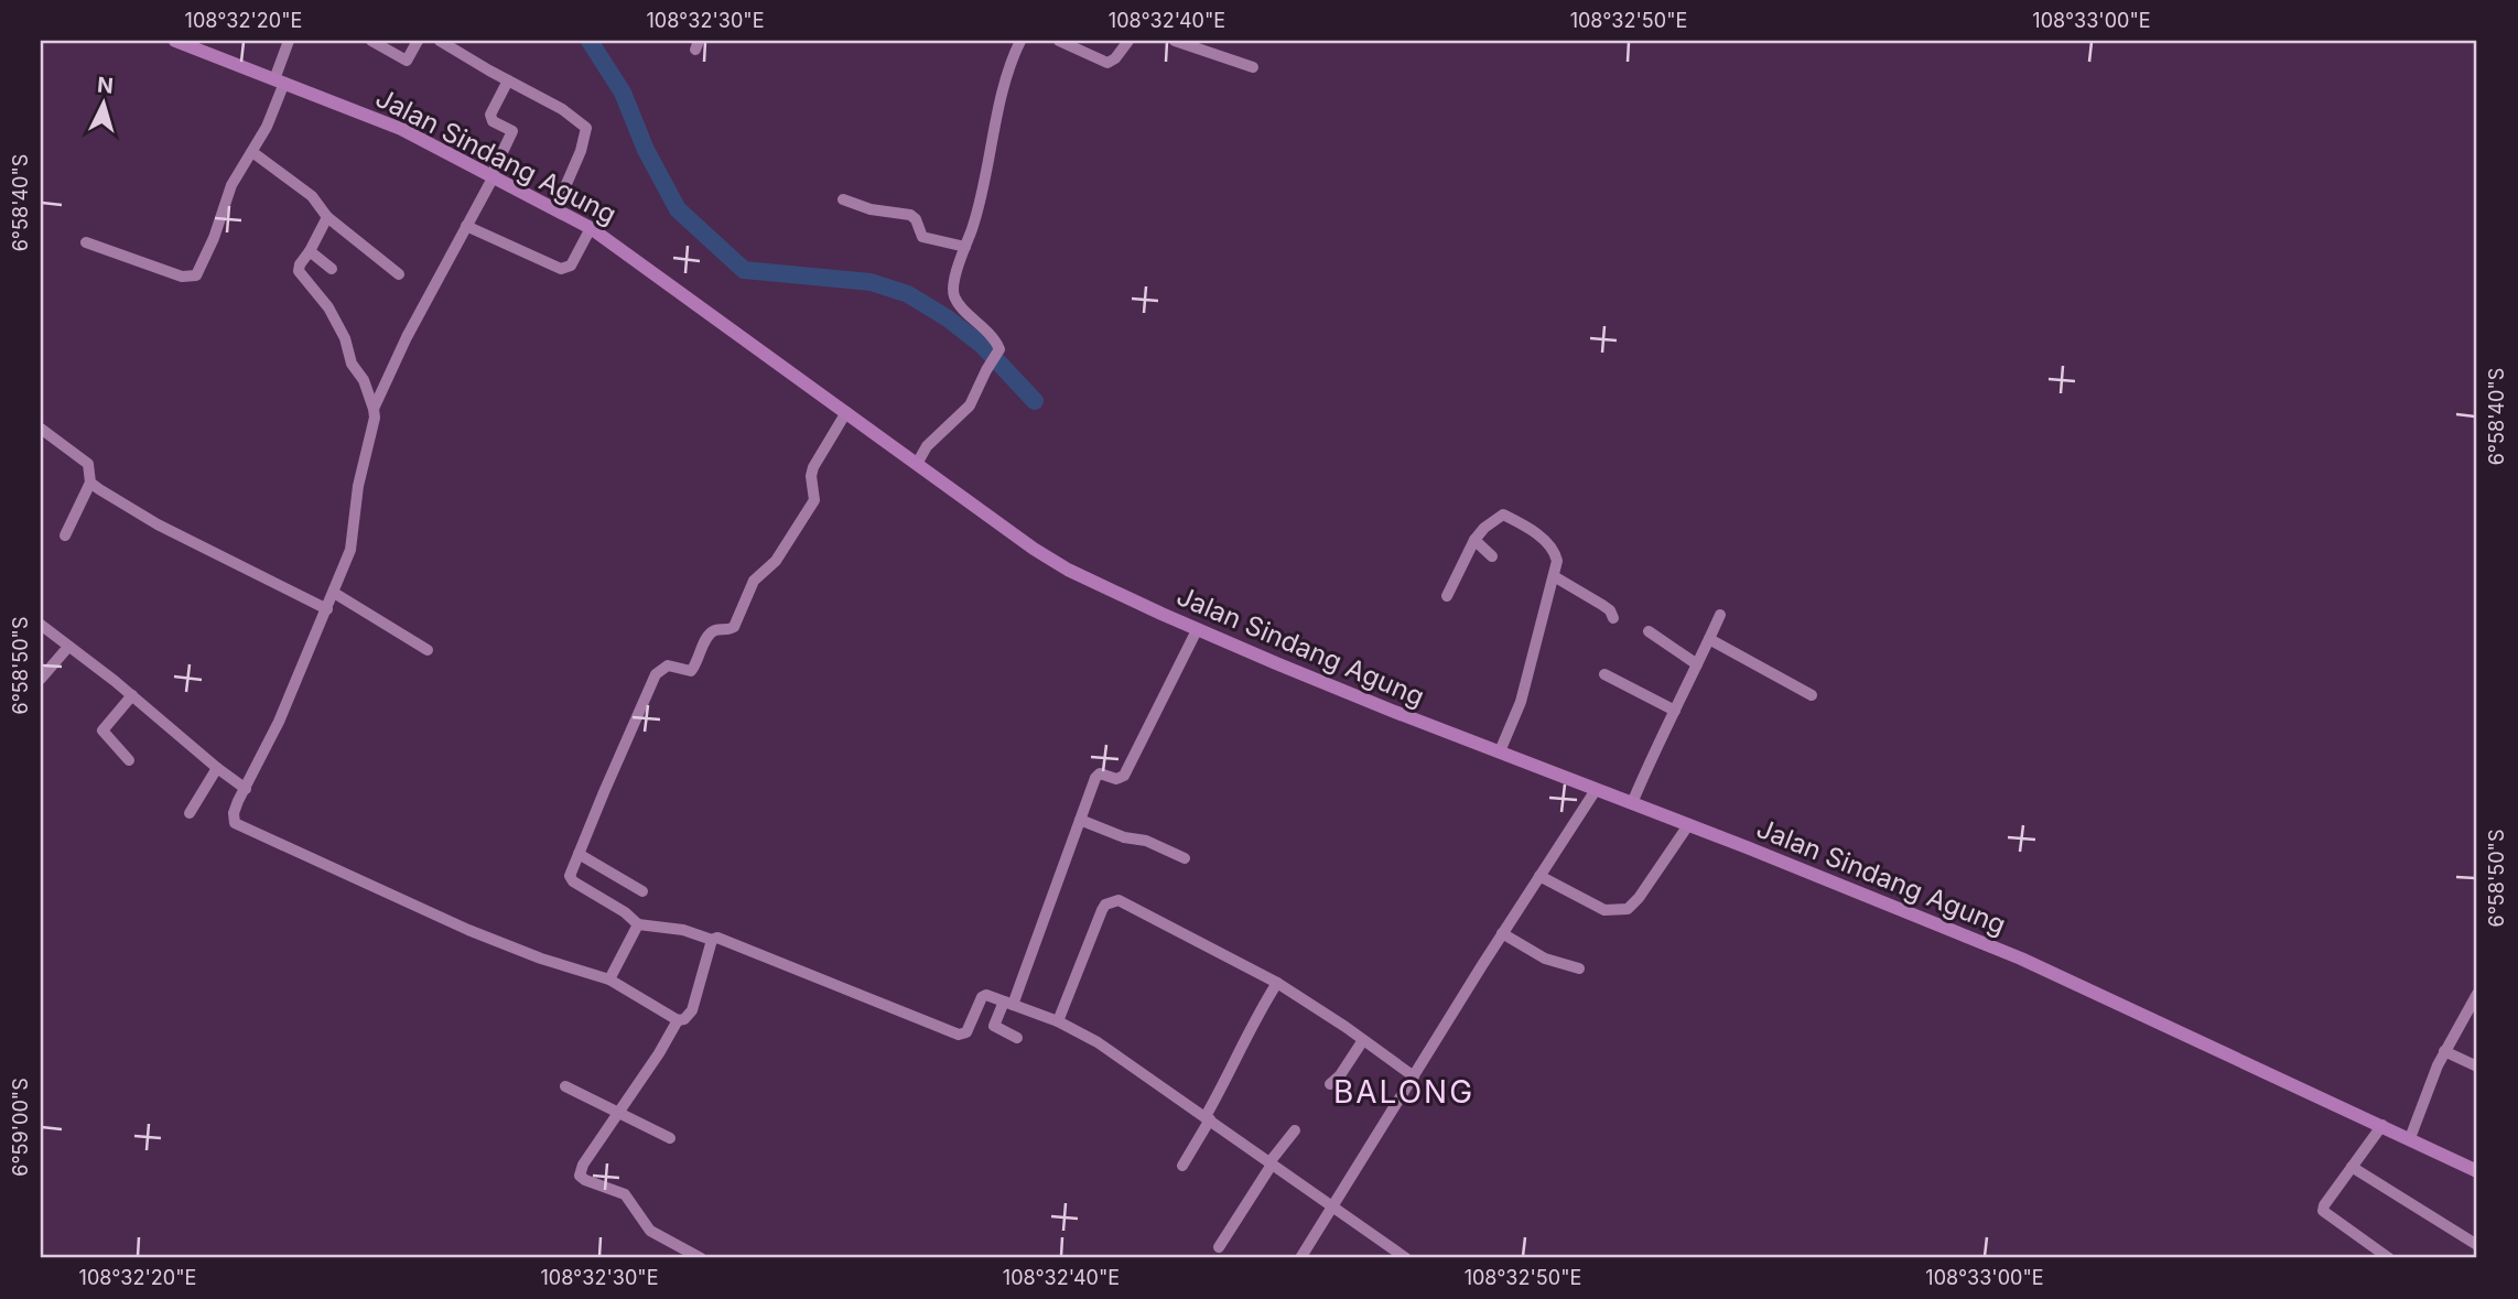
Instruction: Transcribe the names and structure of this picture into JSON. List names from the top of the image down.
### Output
{
  "streets": {
    "main road": ["Jalan Sindang Agung"]
  },
  "districts": ["BALONG"],
  "north": "top",
  "coordinates": [
    "108°32'20\"E",
    "108°32'30\"E",
    "108°32'40\"E",
    "108°32'50\"E",
    "108°33'00\"E",
    "6°58'40\"S",
    "6°58'50\"S",
    "6°59'00\"S"
  ]
}
